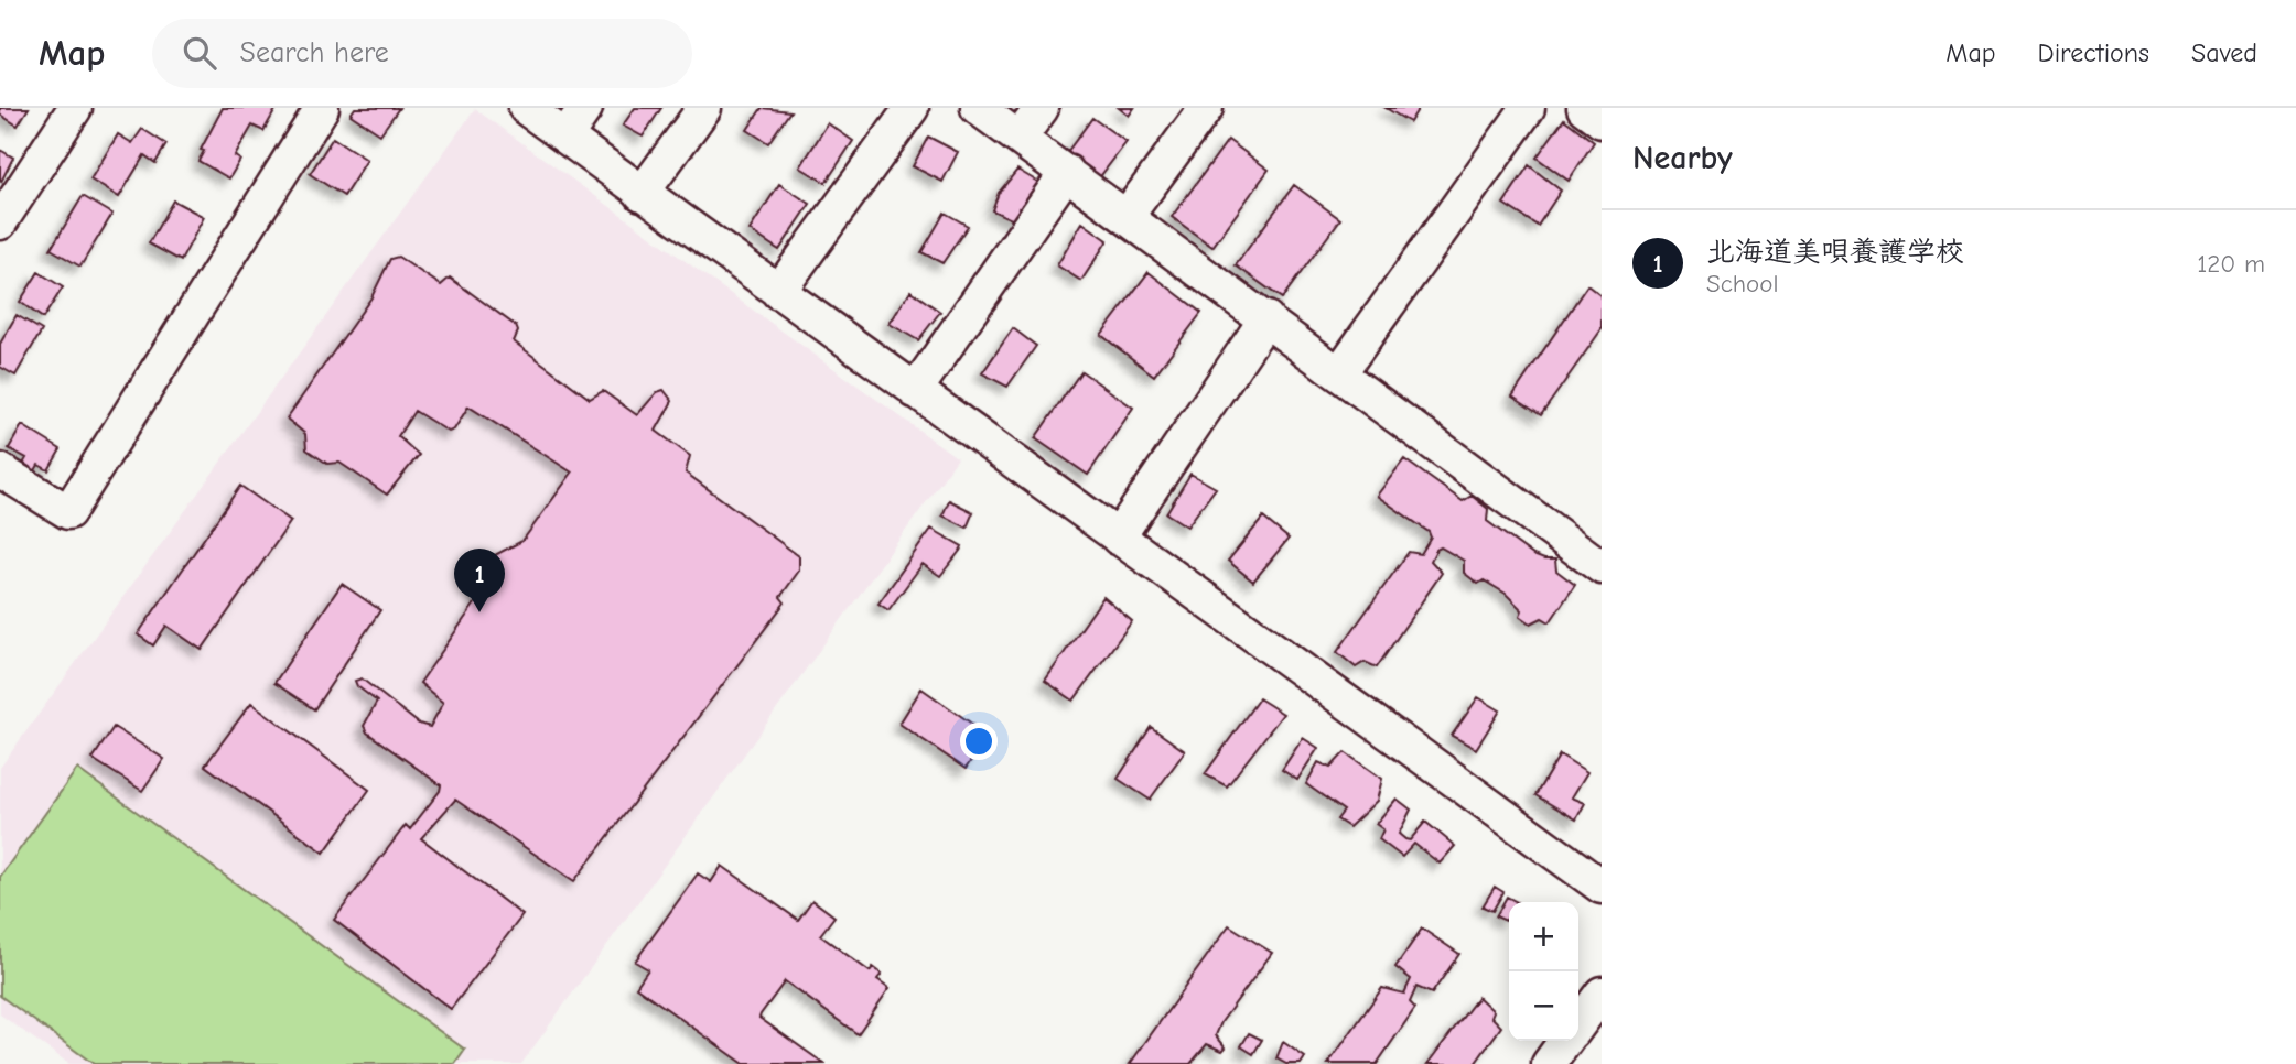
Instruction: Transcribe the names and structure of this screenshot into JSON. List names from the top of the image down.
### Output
{
  "page": {
    "header": "Map",
    "search": "Search here",
    "nav": ["Map", "Directions", "Saved"],
    "heading": "Nearby",
    "list": [
      {
        "mark": "1",
        "name": "北海道美唄養護学校",
        "note": "School",
        "value": "120 m"
      }
    ],
    "pins": "1",
    "map_buttons": ["+", "−"]
  }
}
